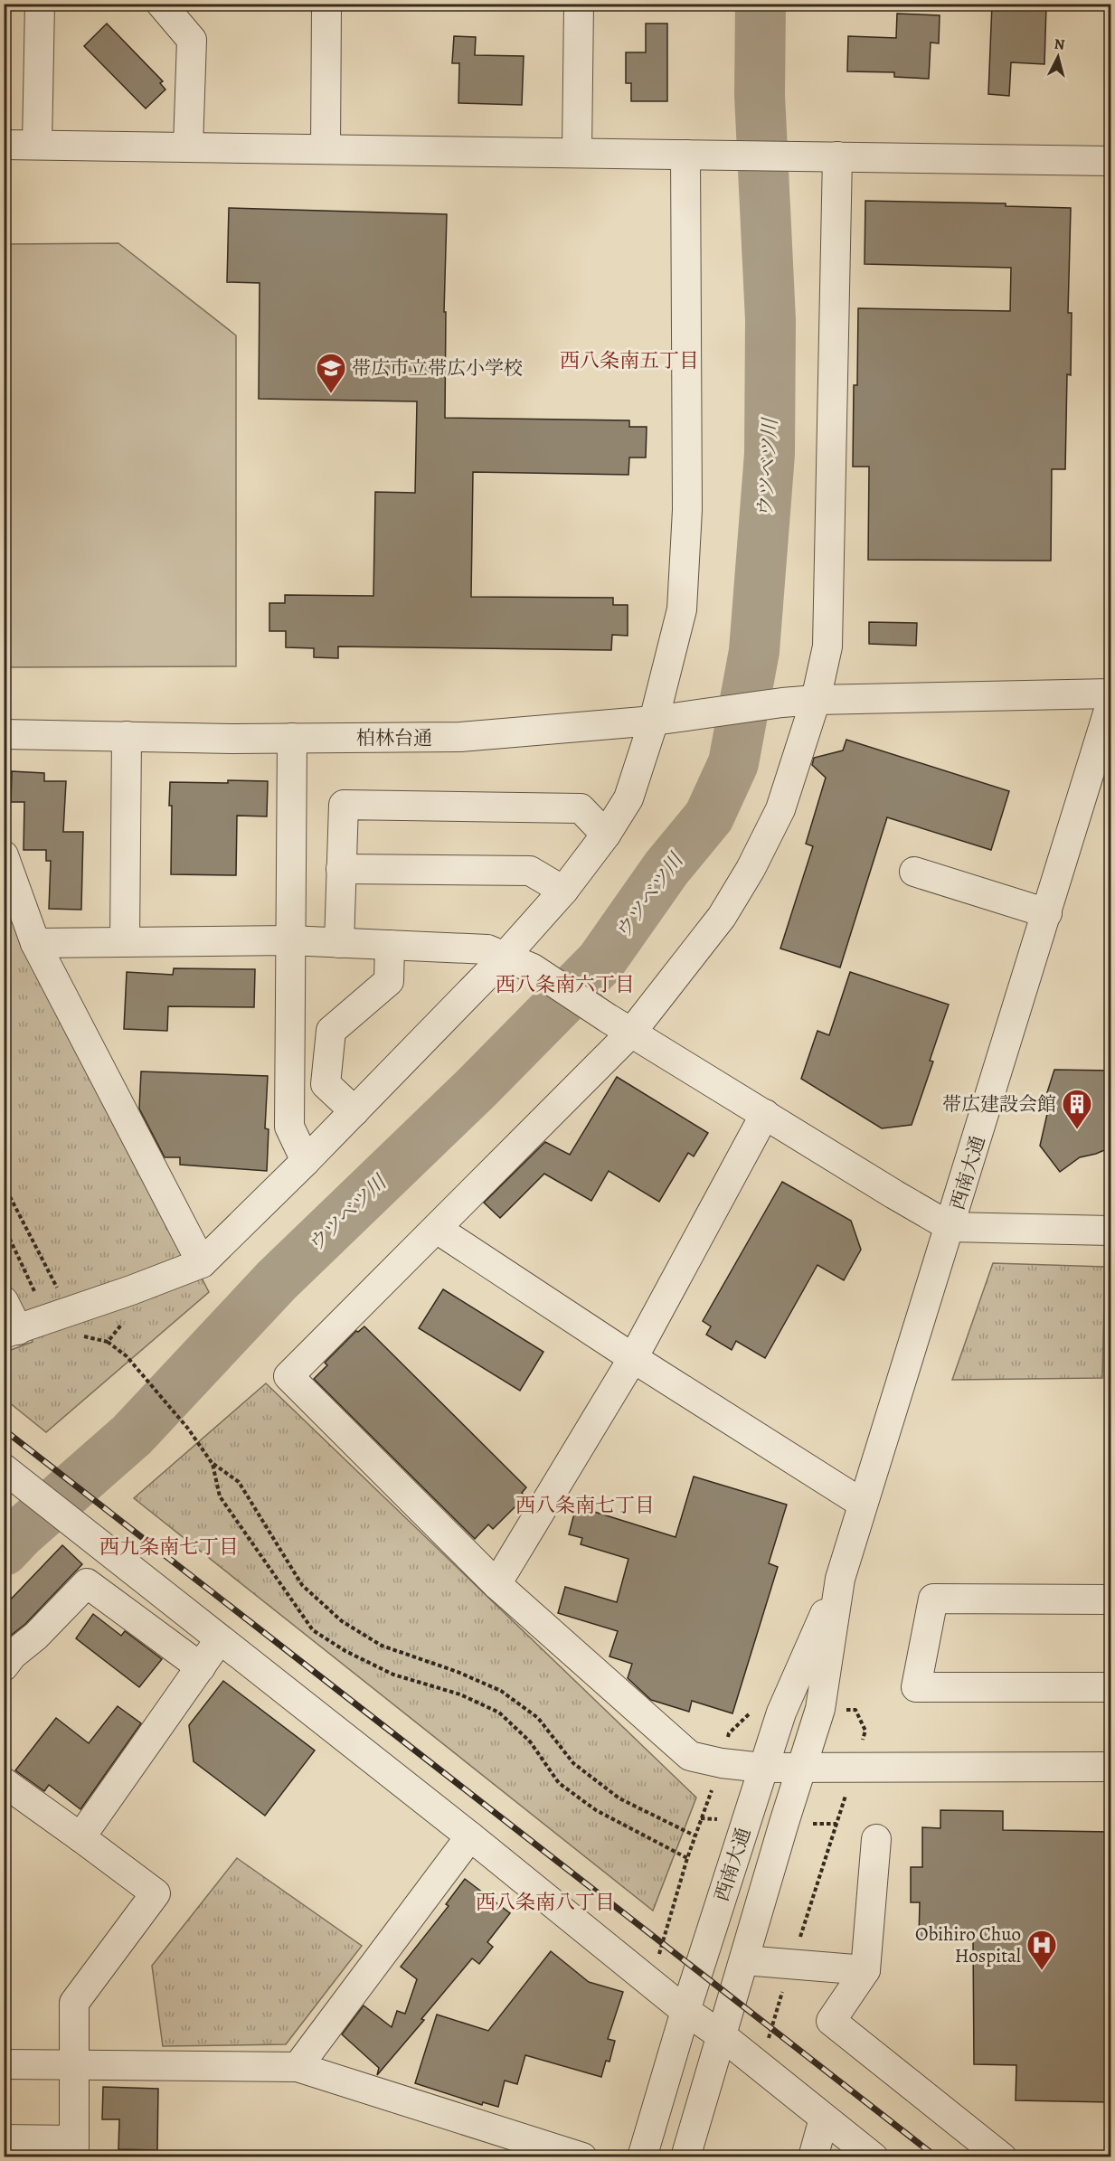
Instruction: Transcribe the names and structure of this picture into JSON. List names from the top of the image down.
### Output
{
  "streets": {
    "street": ["柏林台通", "西南大通"]
  },
  "districts": [
    "西八条南五丁目",
    "西八条南六丁目",
    "西八条南七丁目",
    "西九条南七丁目",
    "西八条南八丁目"
  ],
  "water": ["ウツベツ川"],
  "places": {
    "school or university": ["帯広市立帯広小学校"],
    "building": ["帯広建設会館"],
    "hospital": ["Obihiro Chuo Hospital"]
  },
  "north": "top"
}
